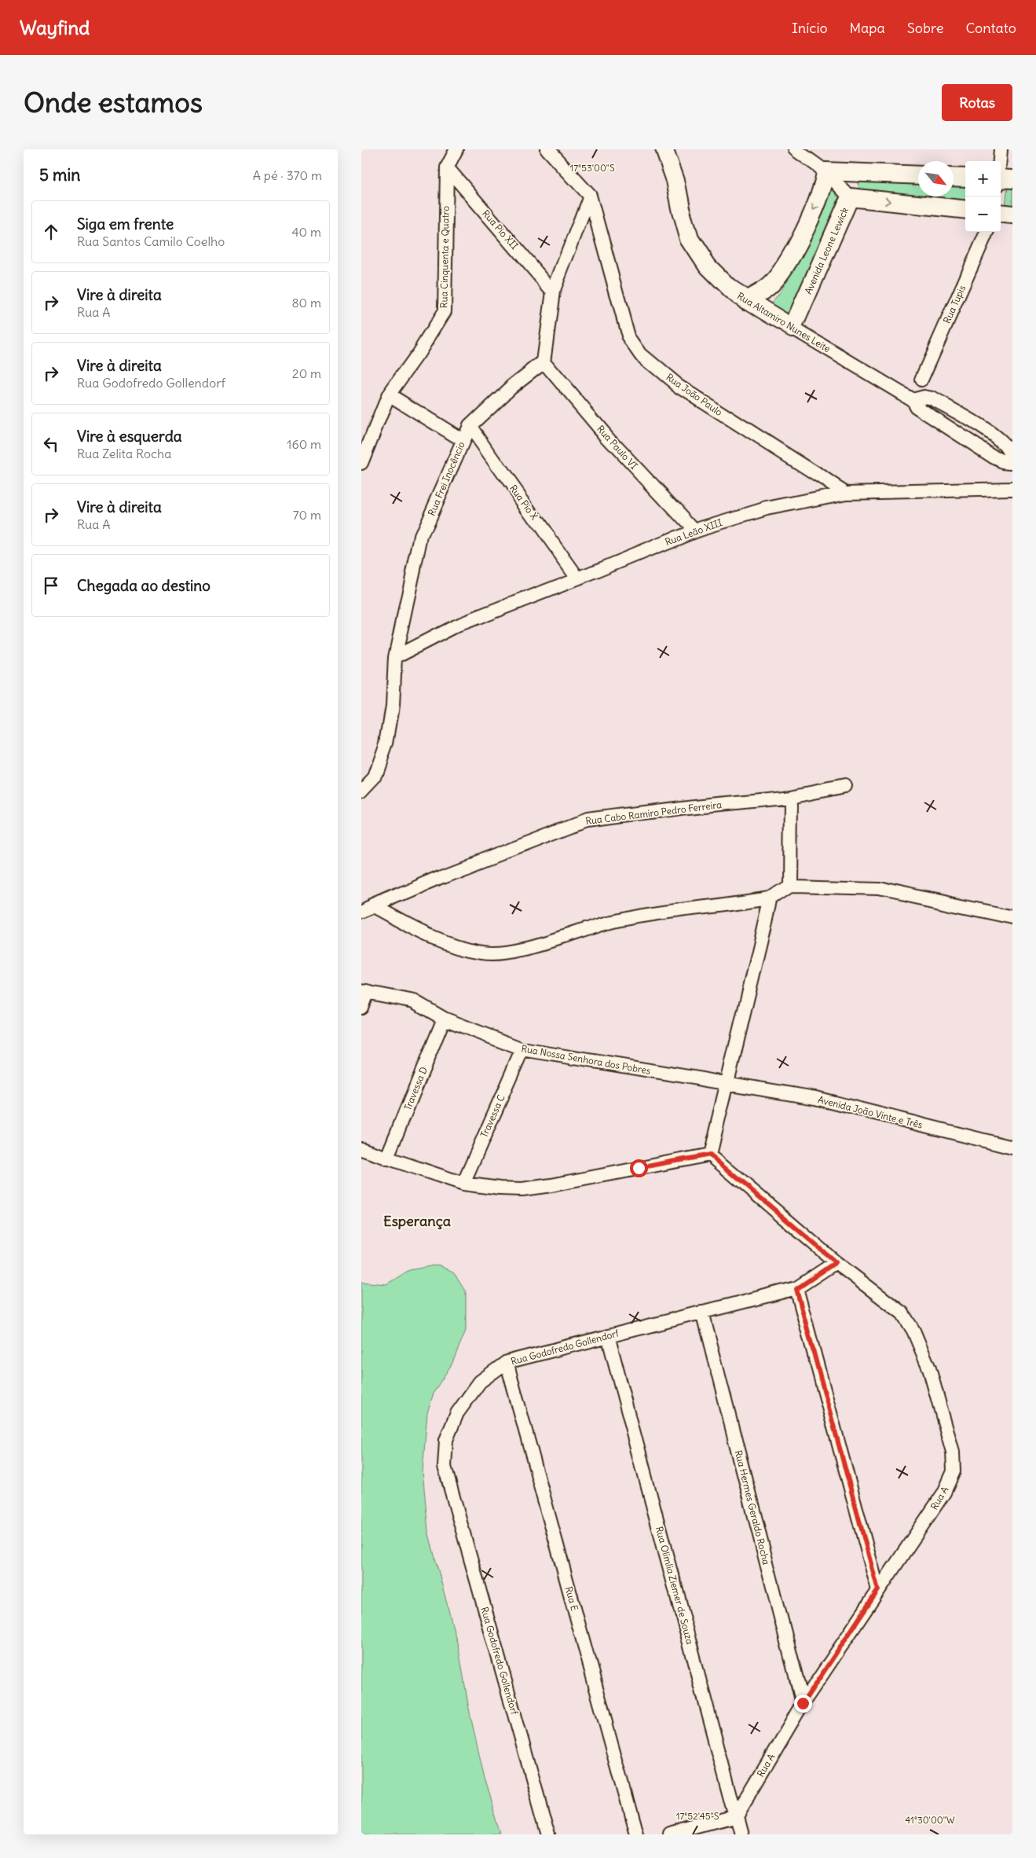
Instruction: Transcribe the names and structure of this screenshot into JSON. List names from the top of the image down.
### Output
{
  "streets": {
    "main road": ["Avenida Leone Lewick", "Rua Altamiro Nunes Leite"],
    "street": [
      "Rua Pio XII",
      "Rua Cinquenta e Quatro",
      "Rua Tupis",
      "Rua João Paulo",
      "Rua Paulo VI",
      "Rua Frei Inocêncio",
      "Rua Pio X",
      "Rua Leão XIII",
      "Rua Cabo Ramiro Pedro Ferreira",
      "Rua Nossa Senhora dos Pobres",
      "Travessa D",
      "Avenida João Vinte e Três",
      "Travessa C",
      "Rua Godofredo Gollendorf",
      "Rua A",
      "Rua Hermes Geraldo Rocha",
      "Rua Olímlia Ziemer de Souza",
      "Rua E"
    ]
  },
  "crossings": [
    ["Rua Pio XII", "Rua Cinquenta e Quatro"],
    ["Avenida Leone Lewick", "Rua Altamiro Nunes Leite"],
    ["Rua João Paulo", "Rua Leão XIII"],
    ["Rua Paulo VI", "Rua Frei Inocêncio"],
    ["Rua Paulo VI", "Rua Leão XIII"],
    ["Rua Frei Inocêncio", "Rua Pio X"],
    ["Rua Frei Inocêncio", "Rua Leão XIII"],
    ["Rua Pio X", "Rua Leão XIII"],
    ["Rua Nossa Senhora dos Pobres", "Travessa D"],
    ["Rua Nossa Senhora dos Pobres", "Avenida João Vinte e Três"],
    ["Rua Nossa Senhora dos Pobres", "Travessa C"],
    ["Rua Godofredo Gollendorf", "Rua A"],
    ["Rua Godofredo Gollendorf", "Rua Hermes Geraldo Rocha"],
    ["Rua Godofredo Gollendorf", "Rua Olímlia Ziemer de Souza"],
    ["Rua Godofredo Gollendorf", "Rua E"],
    ["Rua A", "Rua Hermes Geraldo Rocha"],
    ["Rua A", "Rua Olímlia Ziemer de Souza"]
  ],
  "districts": ["Esperança"],
  "north": "bottom right",
  "page": {
    "header": "Wayfind",
    "nav": [
      "Início",
      "Mapa",
      "Sobre",
      "Contato"
    ],
    "buttons": "Rotas",
    "title": "Onde estamos",
    "heading": ["5 min", "A pé · 370 m"],
    "map_buttons": ["+", "−"],
    "list": [
      ["Siga em frente", "Rua Santos Camilo Coelho", "40 m"],
      ["Vire à direita", "Rua A", "80 m"],
      ["Vire à direita", "Rua Godofredo Gollendorf", "20 m"],
      ["Vire à esquerda", "Rua Zelita Rocha", "160 m"],
      ["Vire à direita", "Rua A", "70 m"],
      "Chegada ao destino"
    ]
  },
  "coordinates": ["17°53'00\"S", "17°52'45\"S", "41°30'00\"W"]
}
